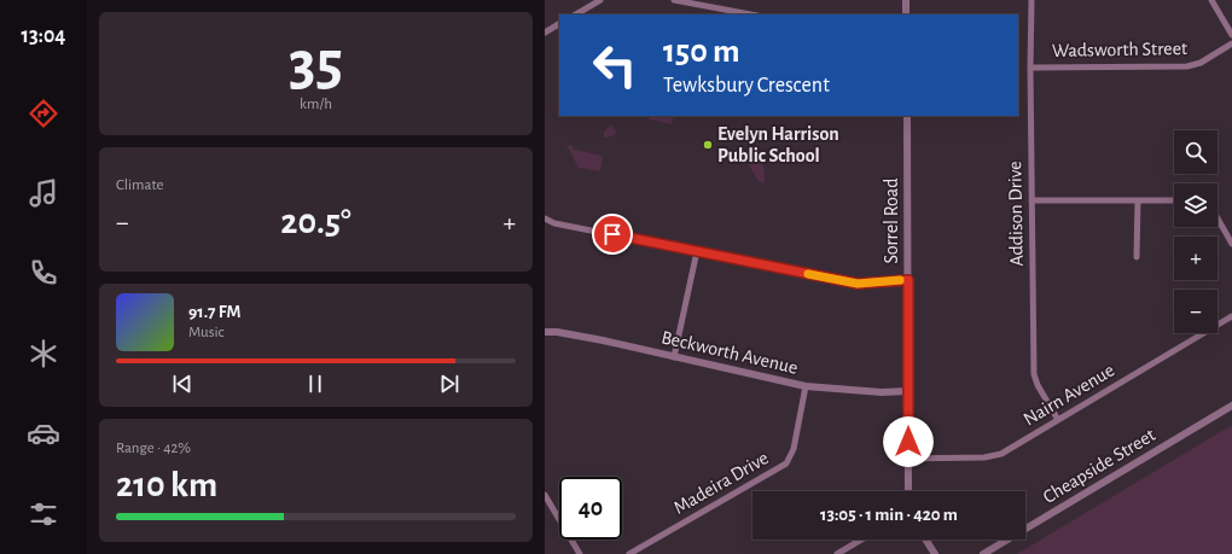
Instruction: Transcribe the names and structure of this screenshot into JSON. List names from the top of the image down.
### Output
{
  "streets": {
    "street": [
      "Wadsworth Street",
      "Addison Drive",
      "Sorrel Road",
      "Beckworth Avenue",
      "Nairn Avenue",
      "Cheapside Street",
      "Madeira Drive"
    ]
  },
  "crossings": [
    ["Wadsworth Street", "Addison Drive"],
    ["Addison Drive", "Nairn Avenue"],
    ["Sorrel Road", "Beckworth Avenue"],
    ["Sorrel Road", "Nairn Avenue"],
    ["Beckworth Avenue", "Madeira Drive"]
  ],
  "places": ["Evelyn Harrison Public School"],
  "page": {
    "tabs": "13:04",
    "tile": [
      ["35", "km/h"],
      "Climate",
      ["Range · 42%", "210 km"]
    ],
    "turn": ["150 m", "Tewksbury Crescent"],
    "map_buttons": ["+", "−"],
    "heat": ["−", "20.5°", "+"],
    "song": ["91.7 FM", "Music"],
    "limit": "40",
    "trip": "13:05 · 1 min · 420 m"
  }
}
